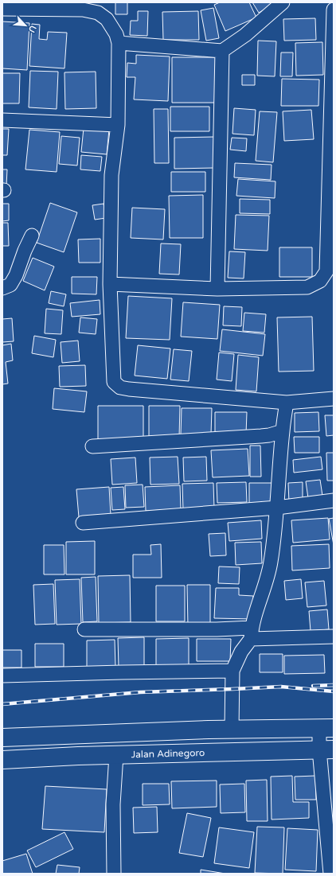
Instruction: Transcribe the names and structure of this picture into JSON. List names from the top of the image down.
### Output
{
  "streets": {
    "highway": ["Jalan Adinegoro"]
  },
  "north": "bottom right"
}
